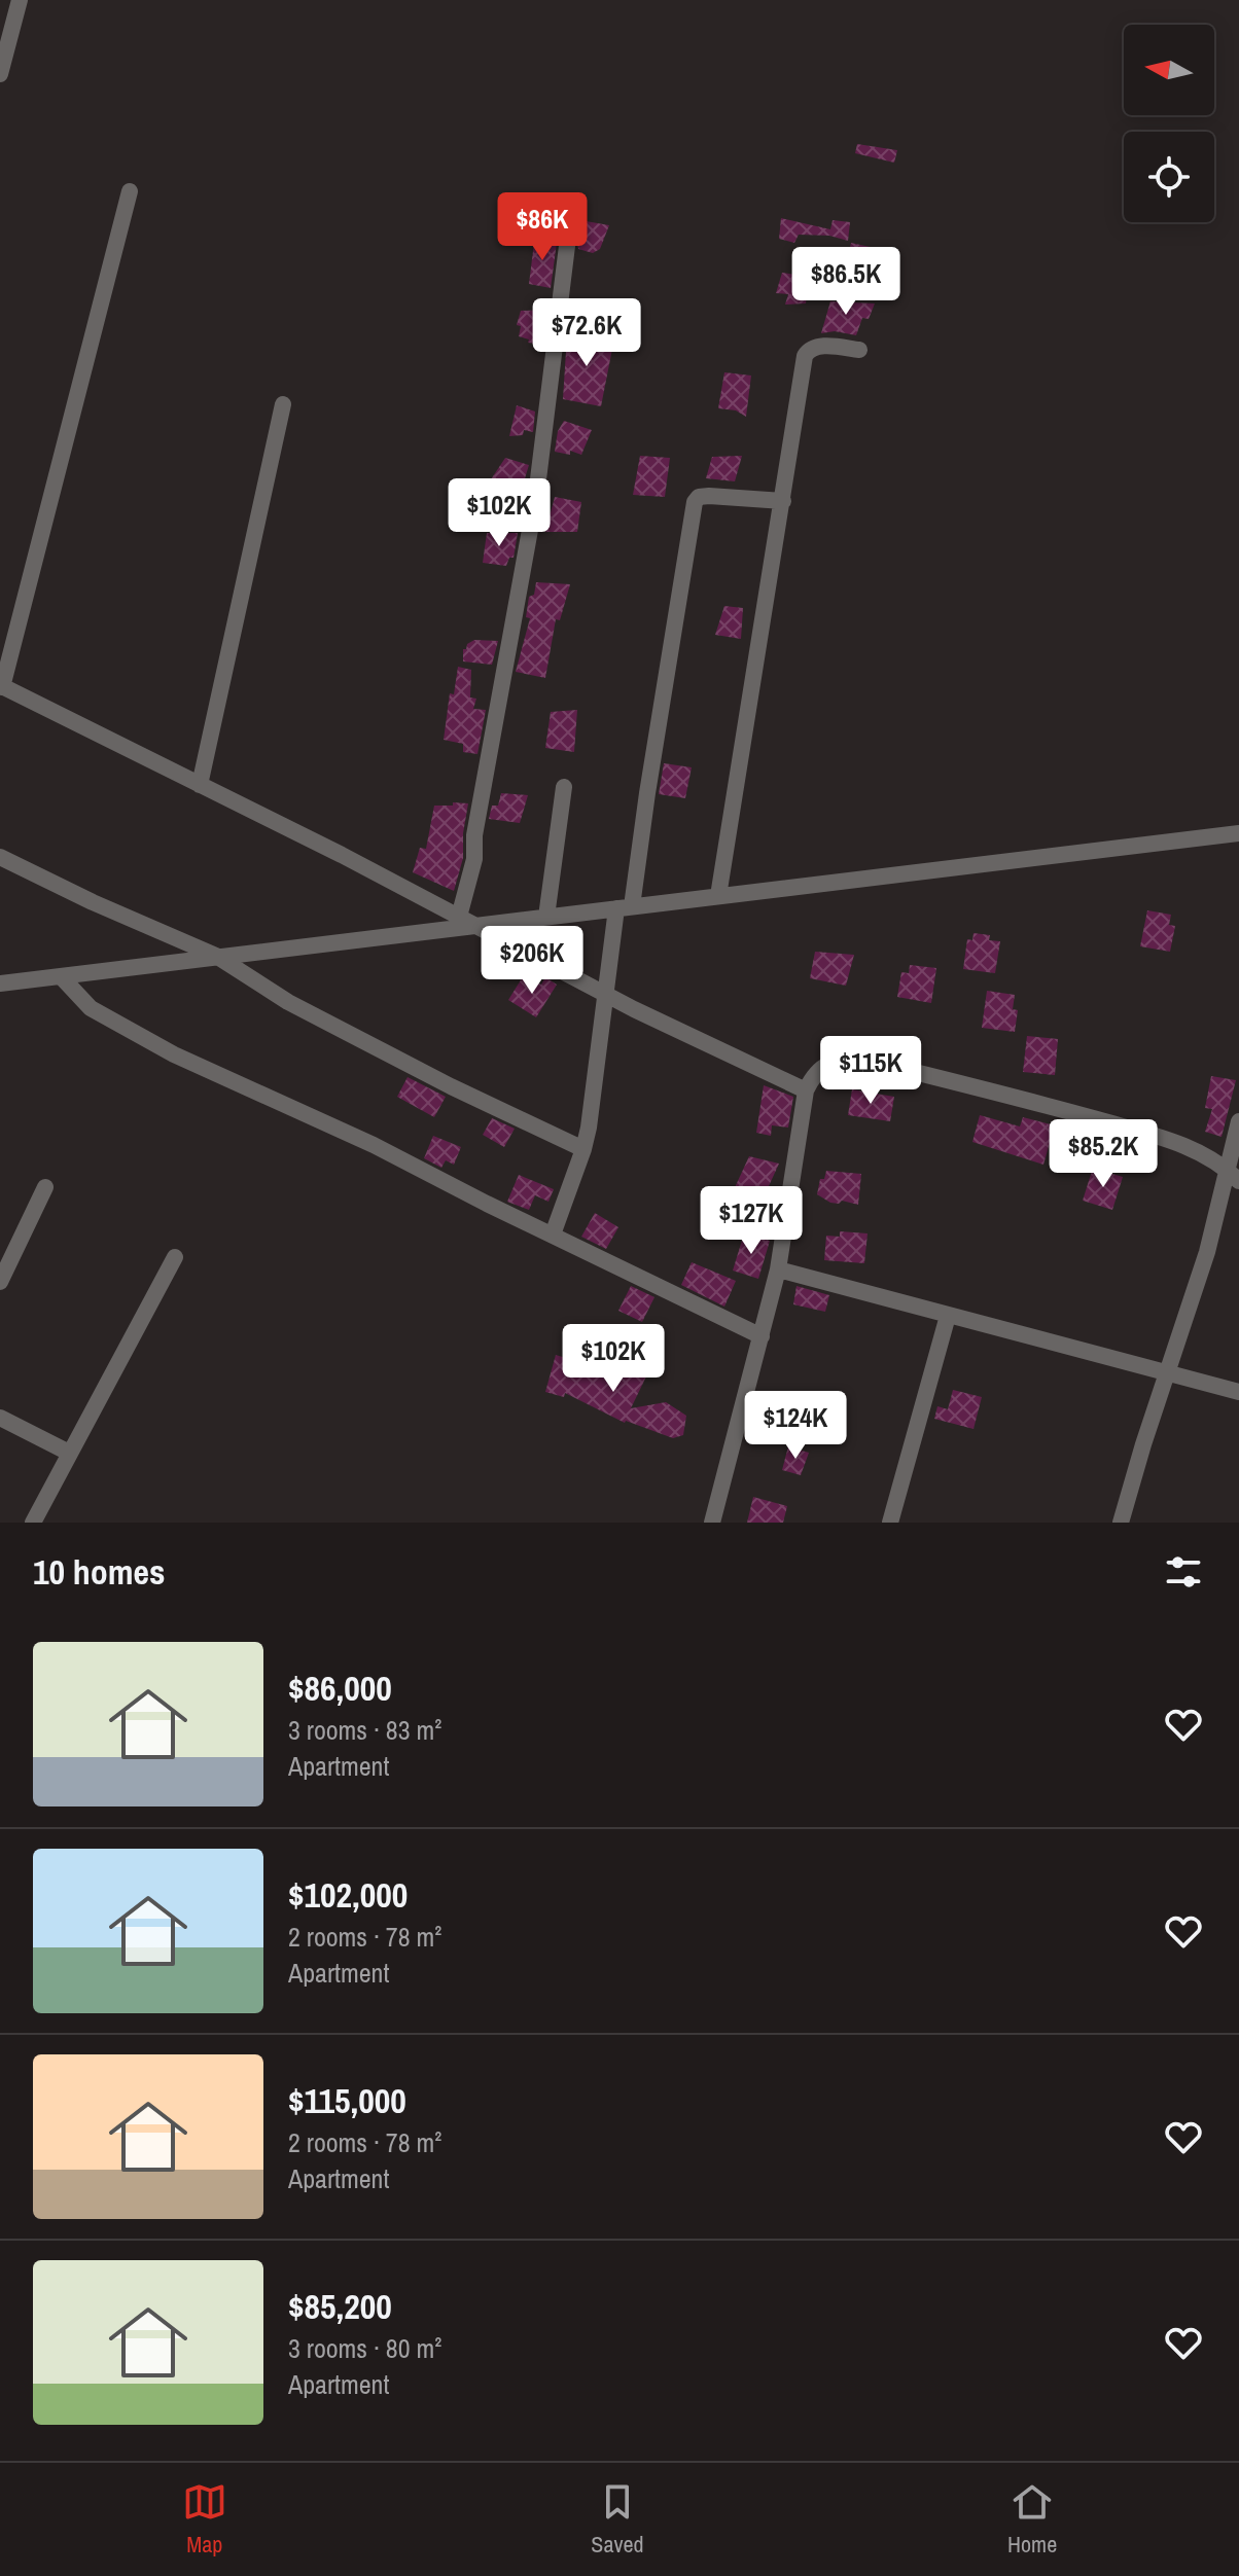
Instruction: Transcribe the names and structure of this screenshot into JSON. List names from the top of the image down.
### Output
{
  "north": "left",
  "page": {
    "price": [
      "$86K",
      "$86.5K",
      "$72.6K",
      "$102K",
      "$206K",
      "$115K",
      "$85.2K",
      "$127K",
      "$102K",
      "$124K"
    ],
    "heading": "10 homes",
    "list": [
      {
        "name": "$86,000",
        "note": "3 rooms · 83 m² · Apartment"
      },
      {
        "name": "$102,000",
        "note": "2 rooms · 78 m² · Apartment"
      },
      {
        "name": "$115,000",
        "note": "2 rooms · 78 m² · Apartment"
      },
      {
        "name": "$85,200",
        "note": "3 rooms · 80 m² · Apartment"
      }
    ],
    "tabs": ["Map", "Saved", "Home"]
  }
}
